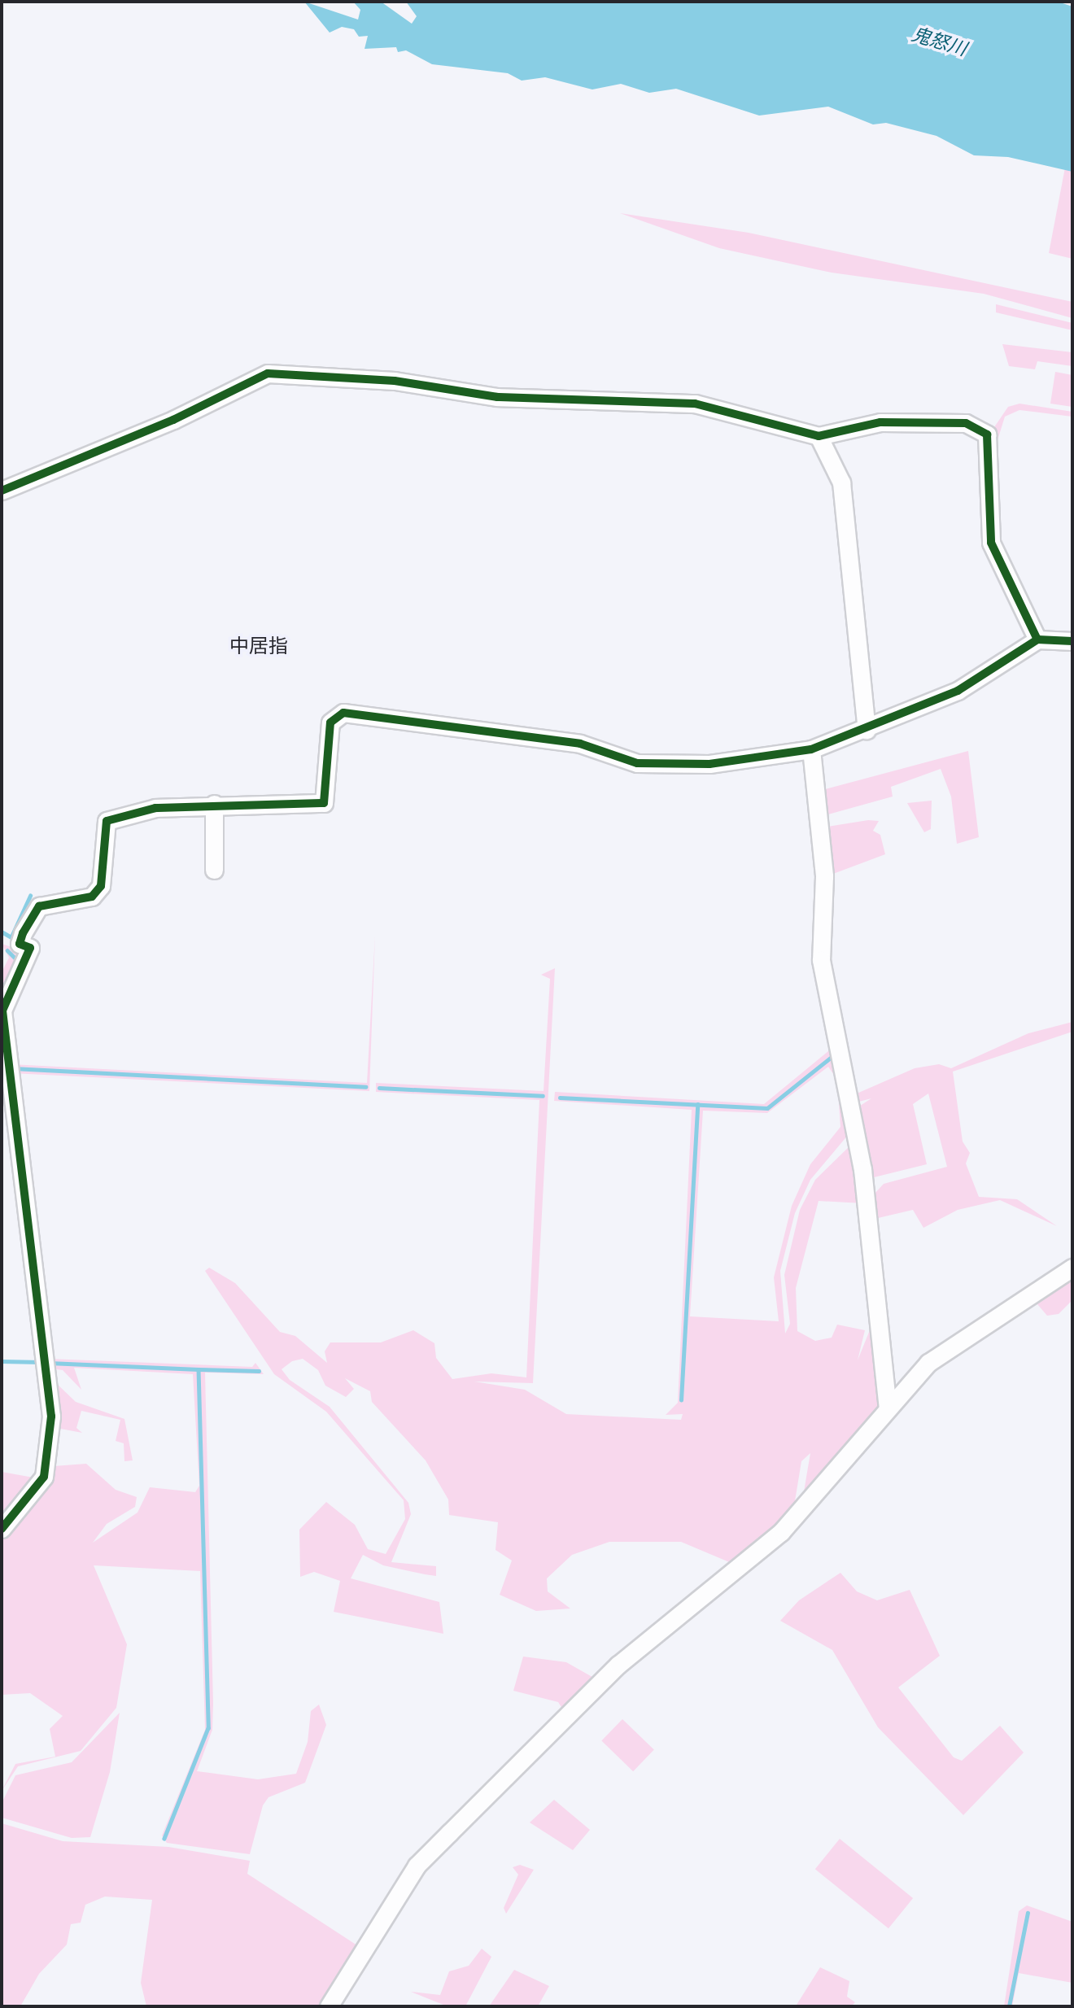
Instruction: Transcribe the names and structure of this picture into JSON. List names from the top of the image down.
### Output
{
  "districts": ["中居指"],
  "water": ["鬼怒川"]
}
